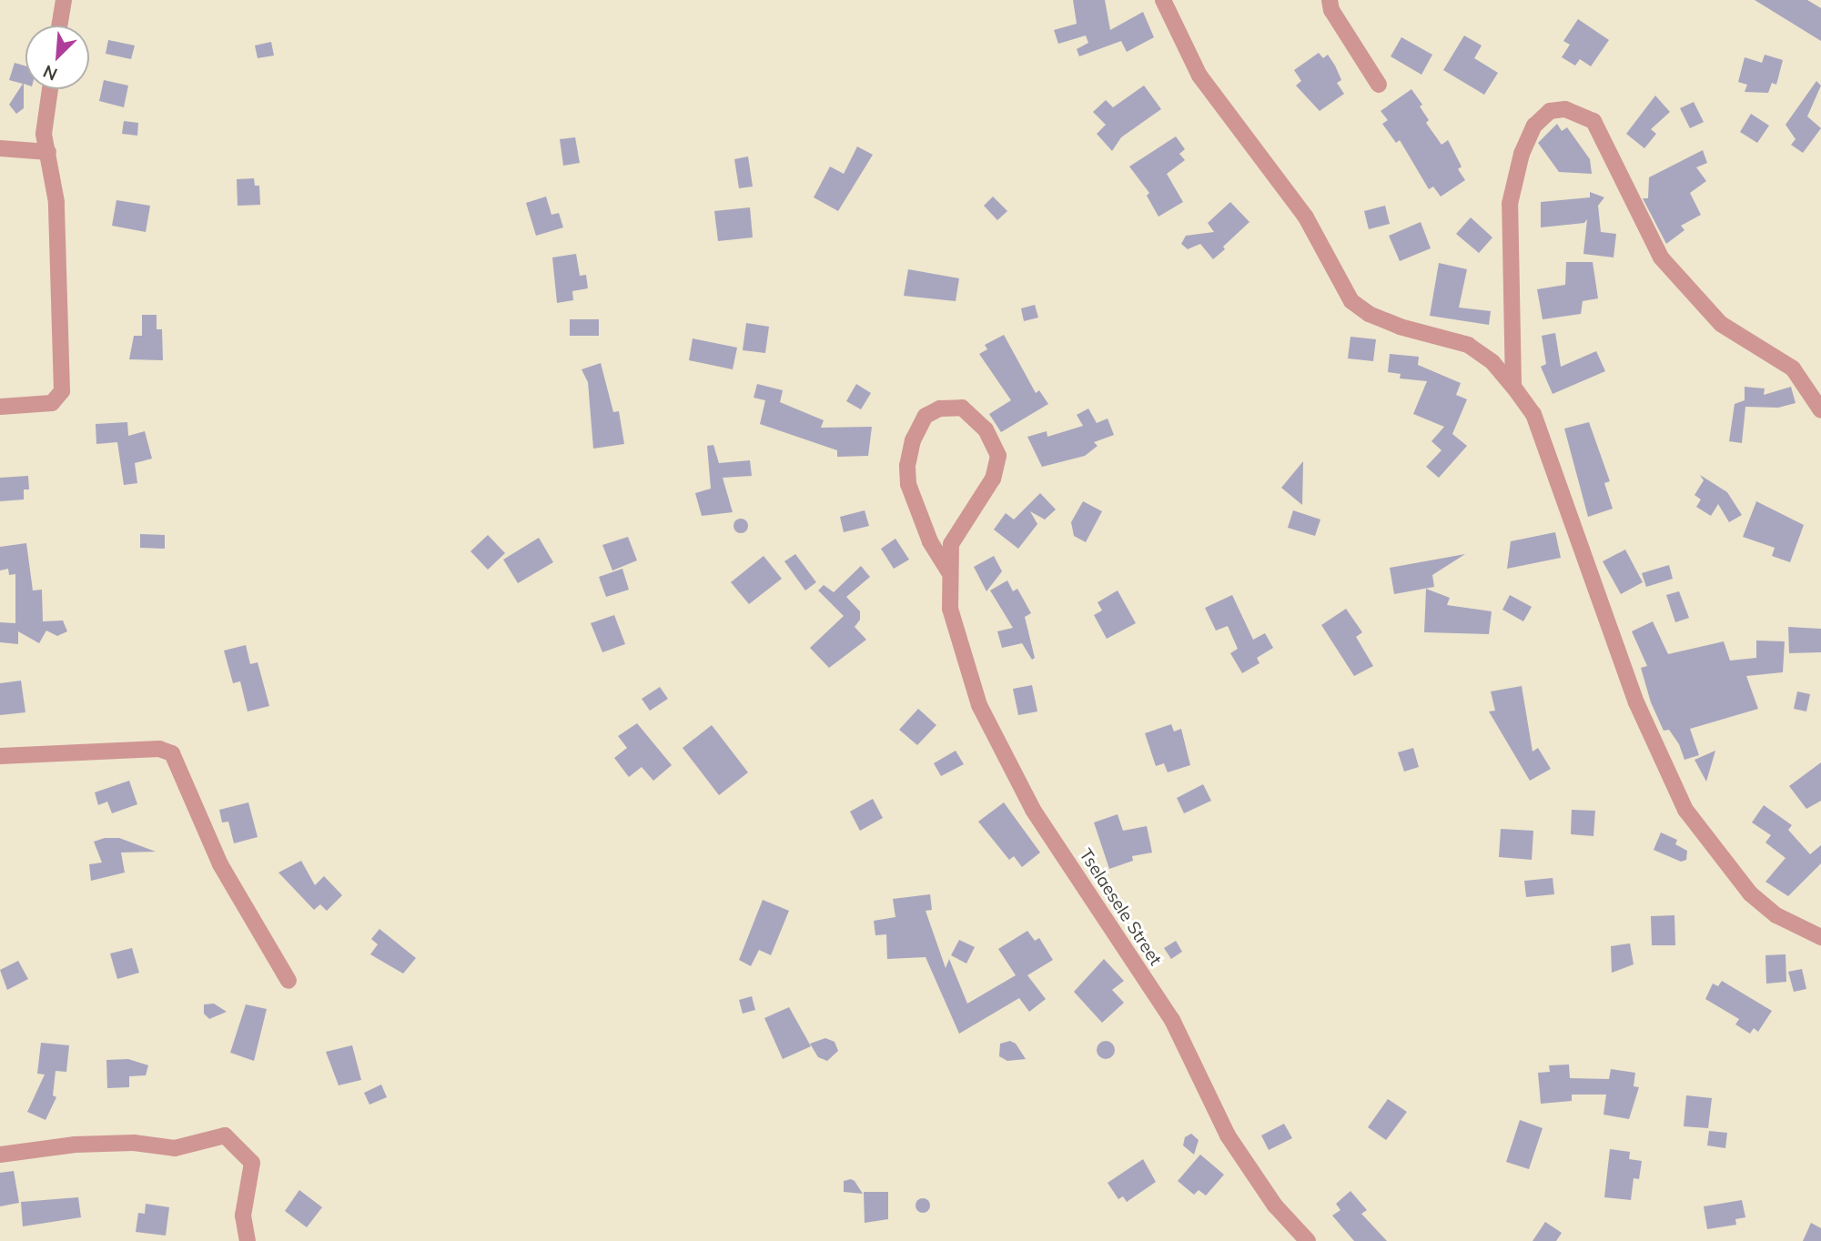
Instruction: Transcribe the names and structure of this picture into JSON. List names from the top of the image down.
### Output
{
  "streets": {
    "street": ["Tselaesele Street"]
  },
  "north": "bottom left"
}
